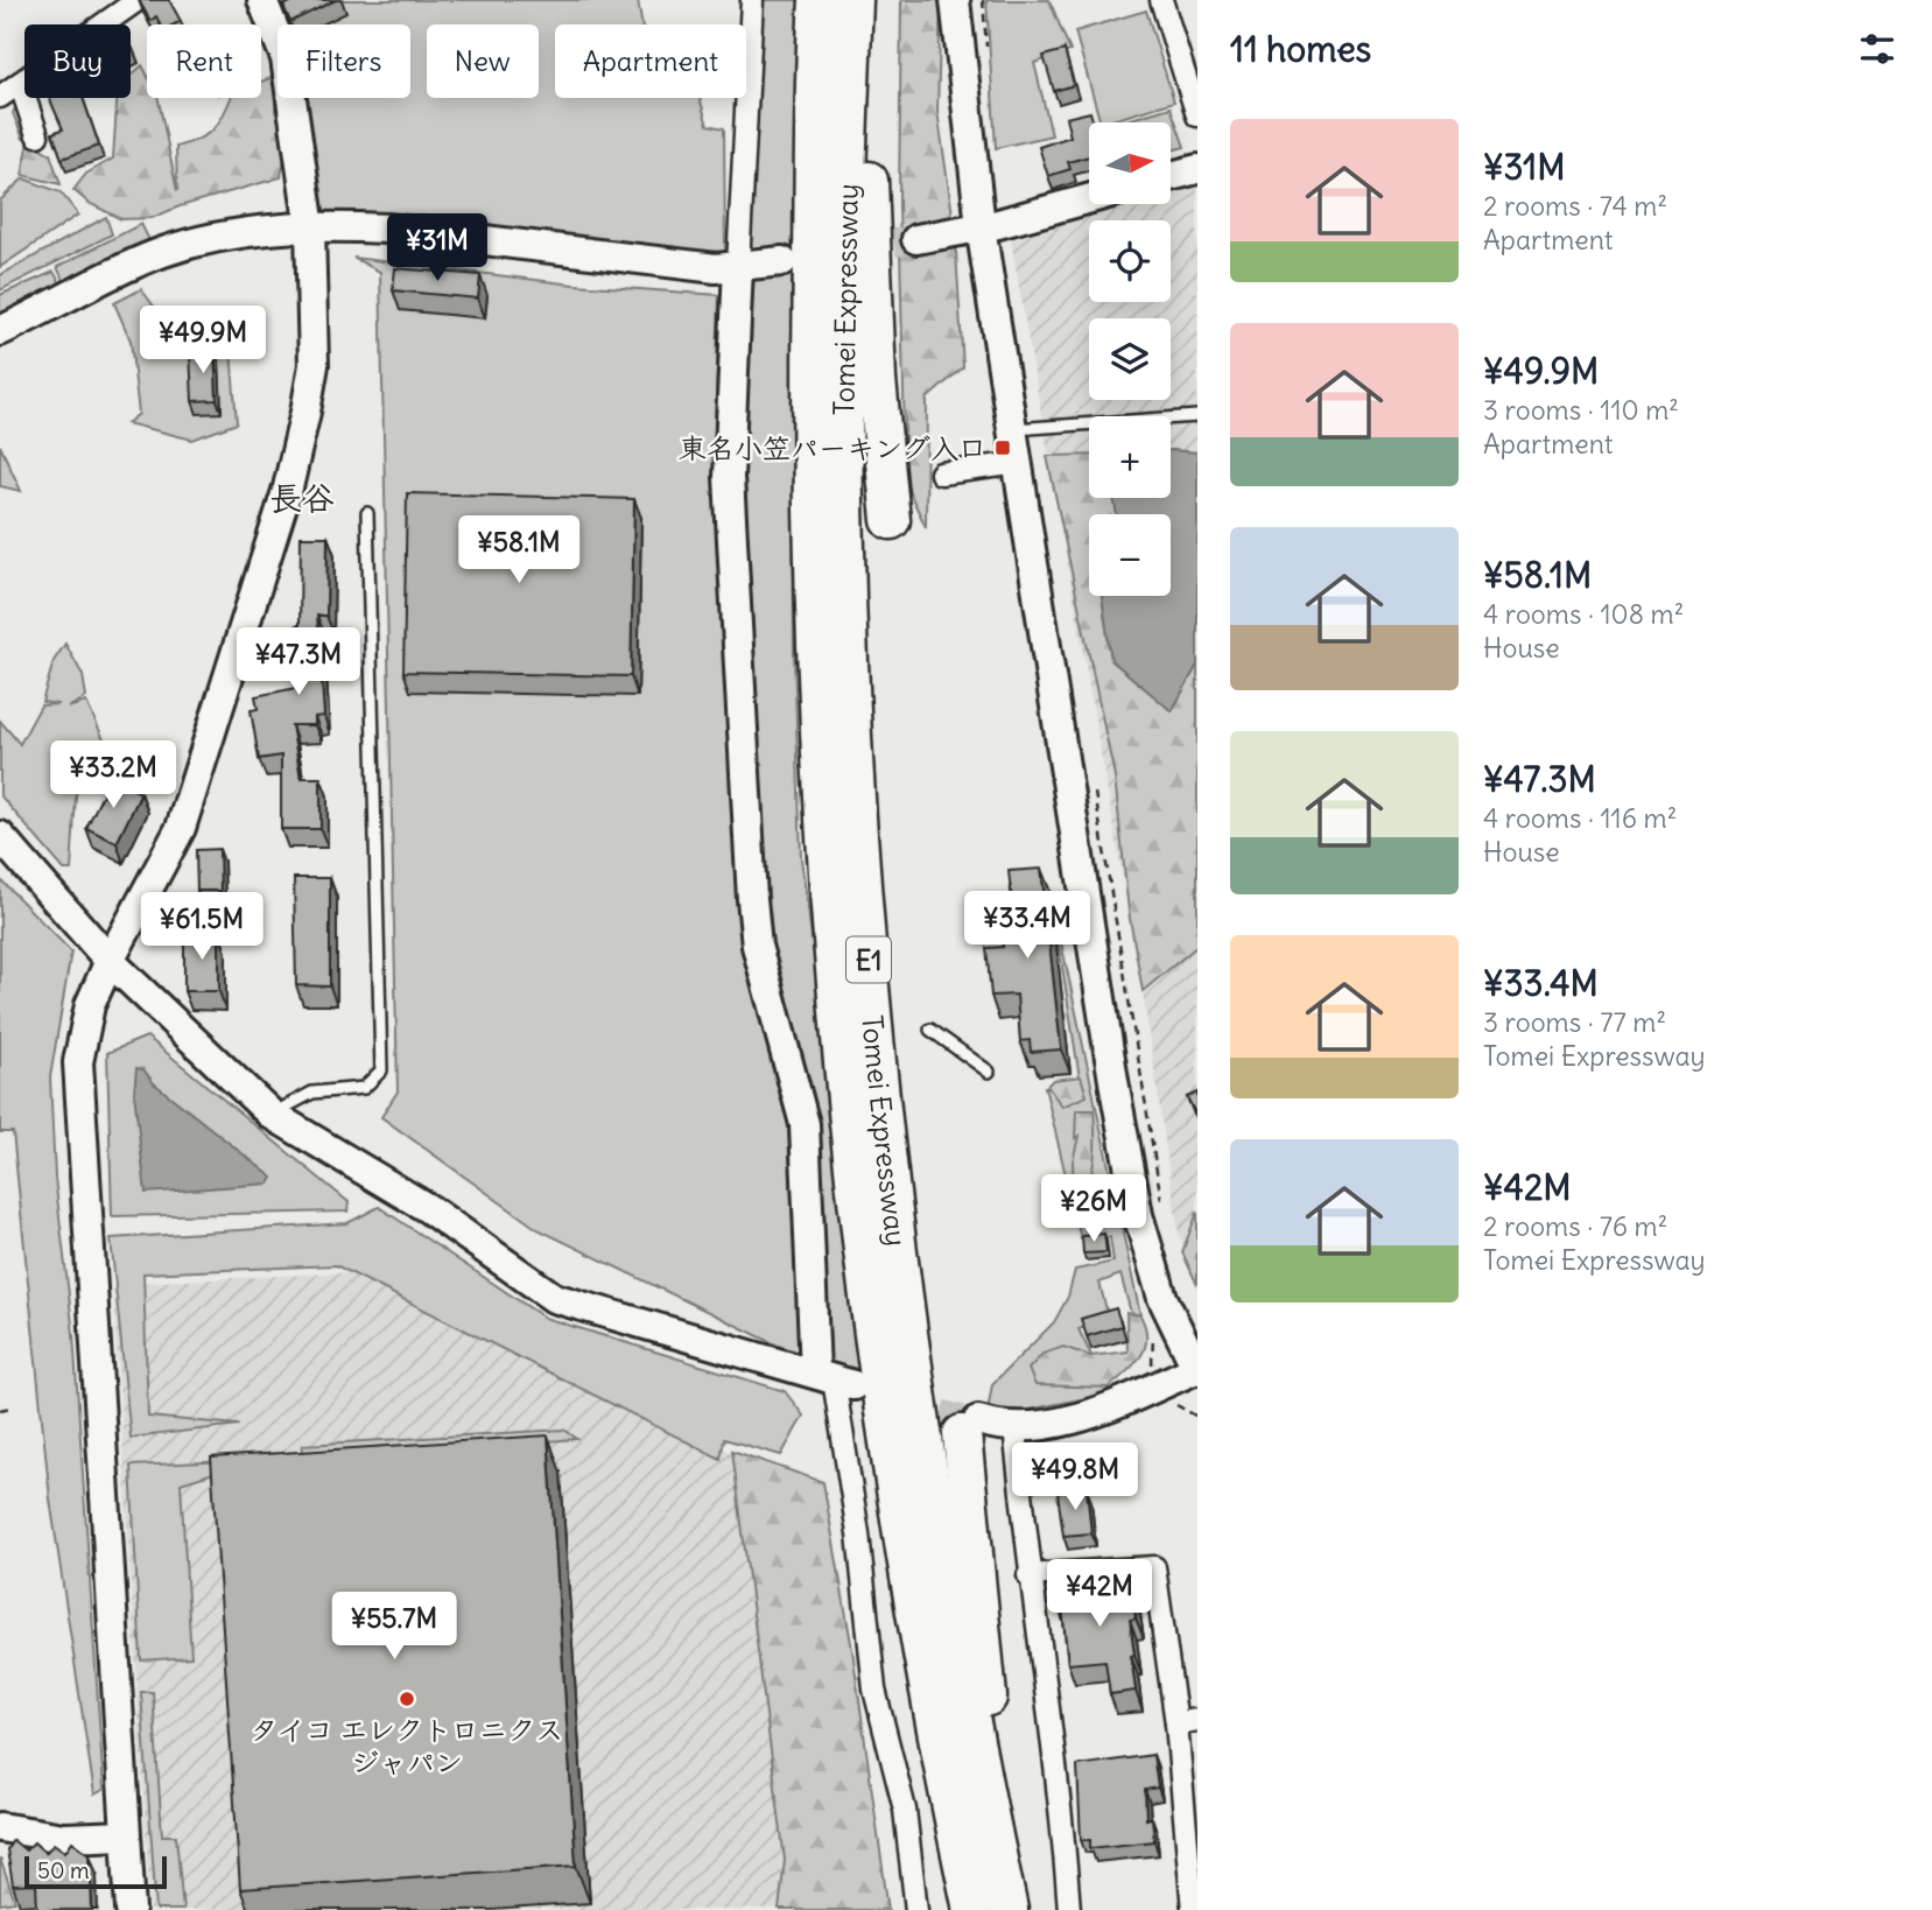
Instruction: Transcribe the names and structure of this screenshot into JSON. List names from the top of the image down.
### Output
{
  "streets": {
    "highway": ["Tomei Expressway", "E1"]
  },
  "districts": ["長谷"],
  "places": {
    "transit": ["東名小笠パーキング入口"],
    "other": ["タイコ エレクトロニクス ジャパン"]
  },
  "scale_bar": "50 m",
  "north": "right",
  "page": {
    "heading": "11 homes",
    "chip": [
      "Buy",
      "Rent",
      "Filters",
      "New",
      "Apartment"
    ],
    "list": [
      {
        "name": "¥31M",
        "note": "2 rooms · 74 m² · Apartment"
      },
      {
        "name": "¥49.9M",
        "note": "3 rooms · 110 m² · Apartment"
      },
      {
        "name": "¥58.1M",
        "note": "4 rooms · 108 m² · House"
      },
      {
        "name": "¥47.3M",
        "note": "4 rooms · 116 m² · House"
      },
      {
        "name": "¥33.4M",
        "note": "3 rooms · 77 m² · Tomei Expressway"
      },
      {
        "name": "¥42M",
        "note": "2 rooms · 76 m² · Tomei Expressway"
      }
    ],
    "map_buttons": ["+", "−"],
    "price": [
      "¥31M",
      "¥49.9M",
      "¥58.1M",
      "¥47.3M",
      "¥33.2M",
      "¥33.4M",
      "¥61.5M",
      "¥26M",
      "¥49.8M",
      "¥42M",
      "¥55.7M"
    ],
    "scale": "50 m"
  }
}
